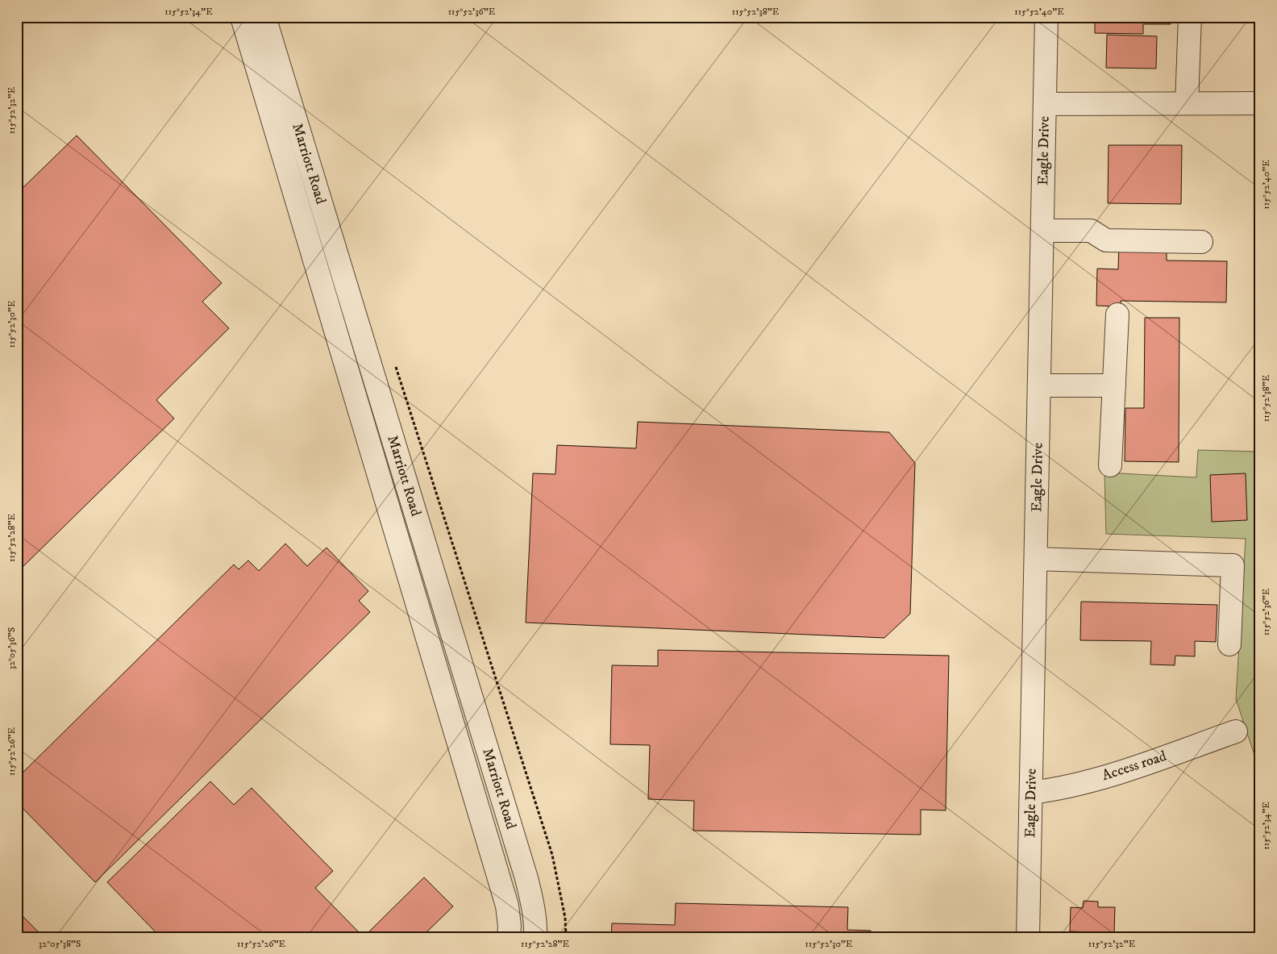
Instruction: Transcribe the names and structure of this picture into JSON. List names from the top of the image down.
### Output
{
  "streets": {
    "street": ["Eagle Drive", "Marriott Road", "Access road"]
  },
  "crossings": [
    ["Eagle Drive", "Access road"]
  ],
  "coordinates": [
    "115°52'34\"E",
    "115°52'36\"E",
    "115°52'38\"E",
    "115°52'40\"E",
    "115°52'32\"E",
    "115°52'30\"E",
    "115°52'28\"E",
    "32°05'36\"S",
    "115°52'26\"E",
    "32°05'38\"S"
  ]
}
